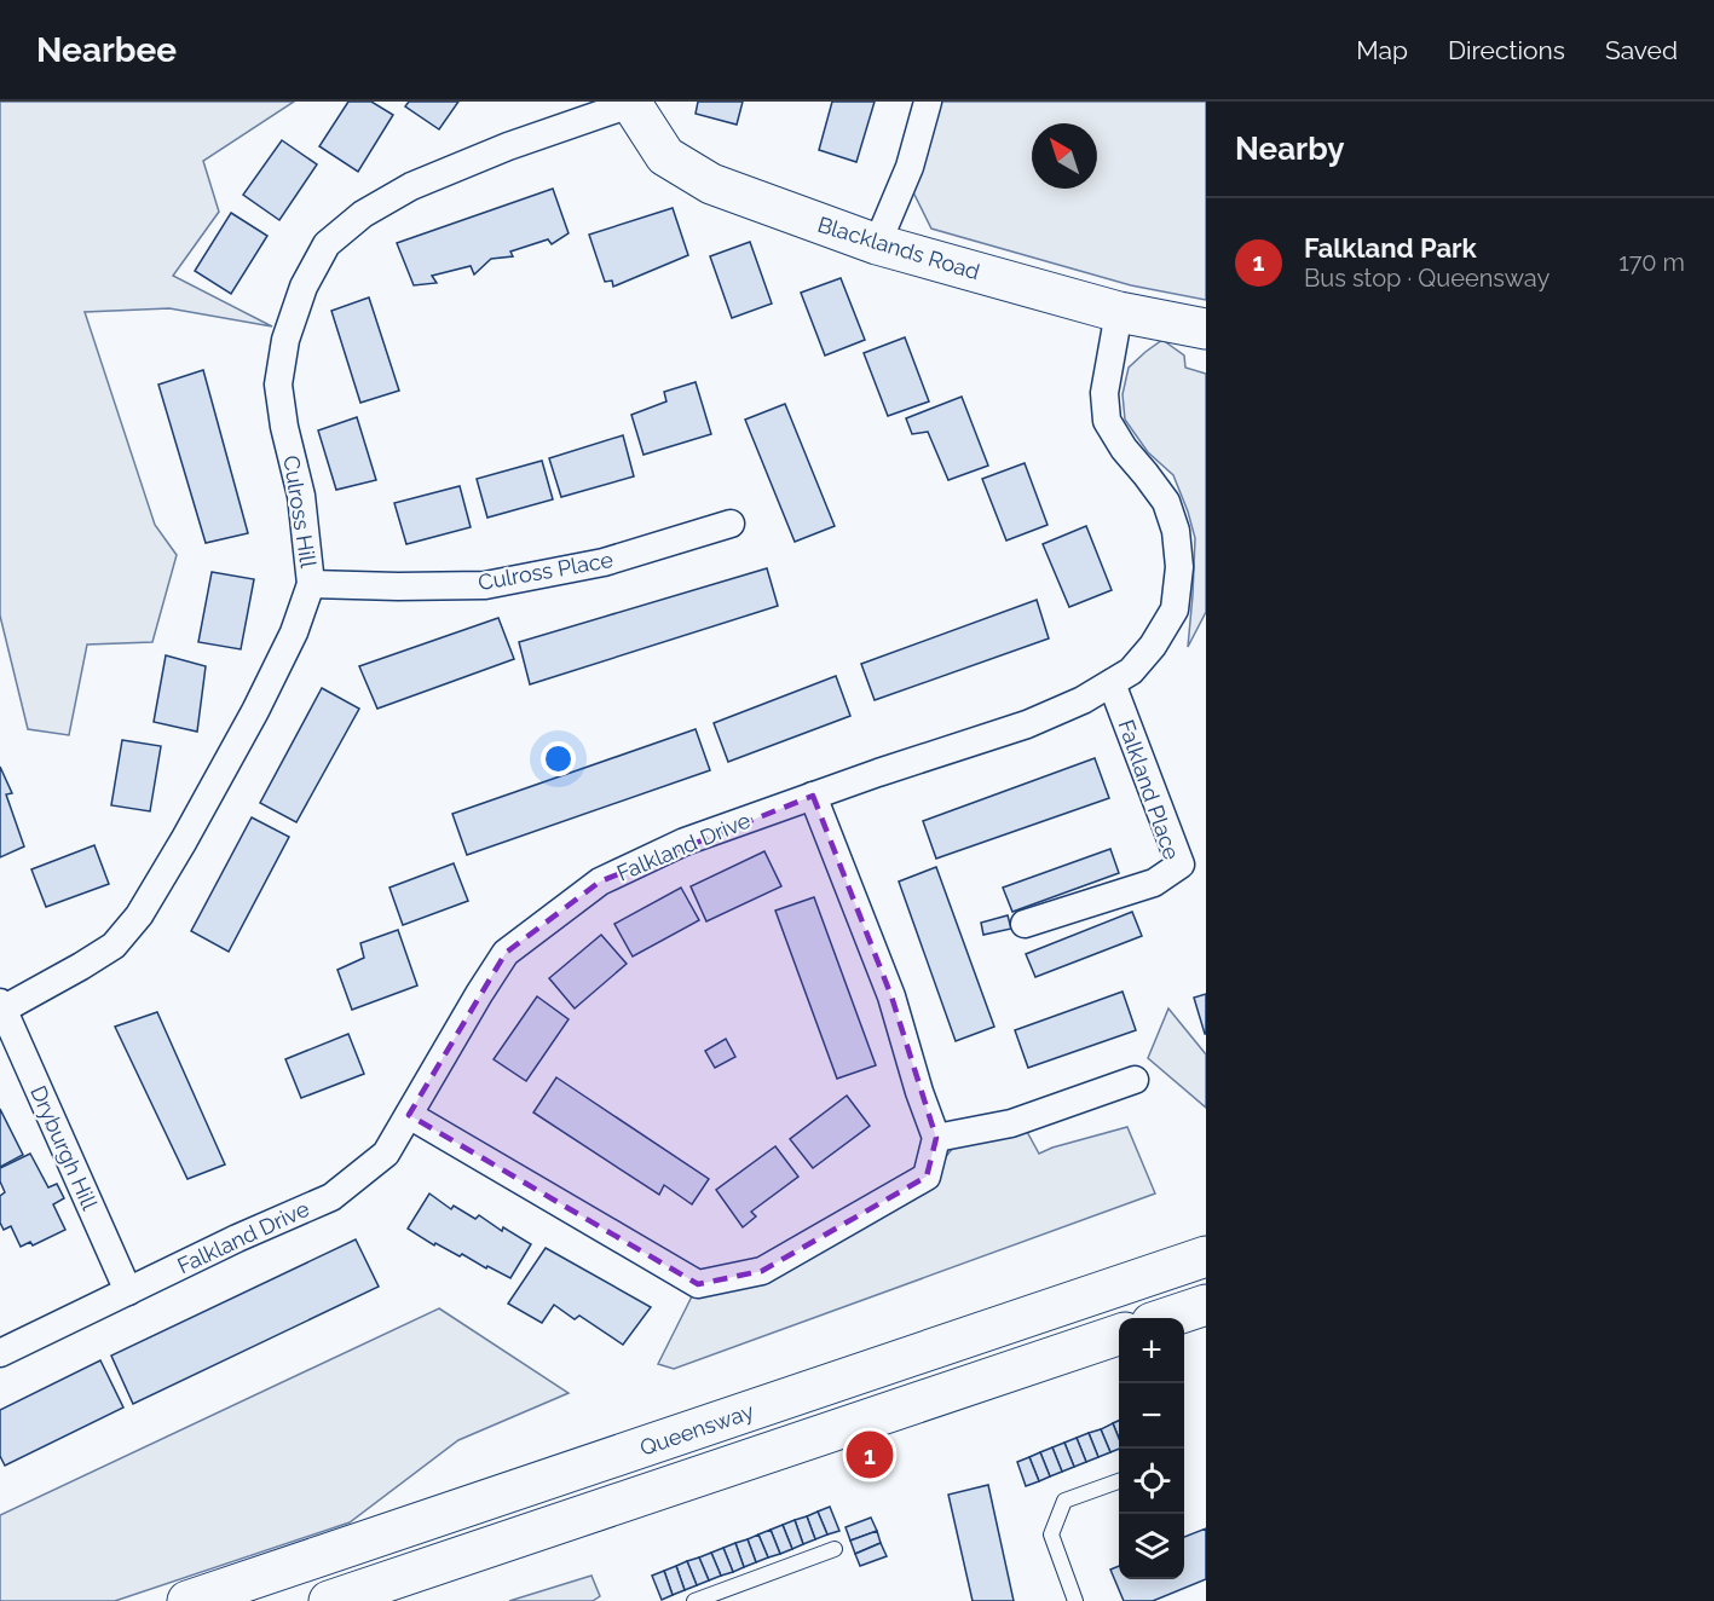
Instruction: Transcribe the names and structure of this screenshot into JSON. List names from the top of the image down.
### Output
{
  "streets": {
    "main road": ["Blacklands Road", "Queensway"],
    "street": [
      "Culross Hill",
      "Culross Place",
      "Falkland Place",
      "Falkland Drive",
      "Dryburgh Hill"
    ]
  },
  "crossings": [
    ["Blacklands Road", "Culross Hill"],
    ["Blacklands Road", "Falkland Drive"],
    ["Culross Hill", "Culross Place"],
    ["Culross Hill", "Dryburgh Hill"],
    ["Falkland Place", "Falkland Drive"],
    ["Falkland Drive", "Dryburgh Hill"]
  ],
  "north": "top left",
  "page": {
    "header": "Nearbee",
    "nav": ["Map", "Directions", "Saved"],
    "heading": "Nearby",
    "list": [
      {
        "mark": "1",
        "name": "Falkland Park",
        "note": "Bus stop · Queensway",
        "value": "170 m"
      }
    ],
    "map_buttons": ["+", "−"],
    "pins": "1"
  }
}
